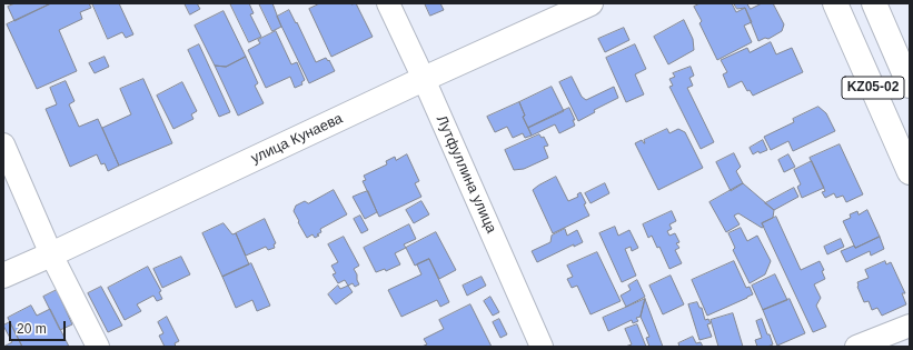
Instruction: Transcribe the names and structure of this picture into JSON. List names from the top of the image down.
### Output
{
  "streets": {
    "main road": ["KZ05-02", "улица Кунаева"],
    "street": ["Лутфуллина улица"]
  },
  "crossings": [
    ["улица Кунаева", "Лутфуллина улица"]
  ],
  "scale_bar": "20 m"
}
